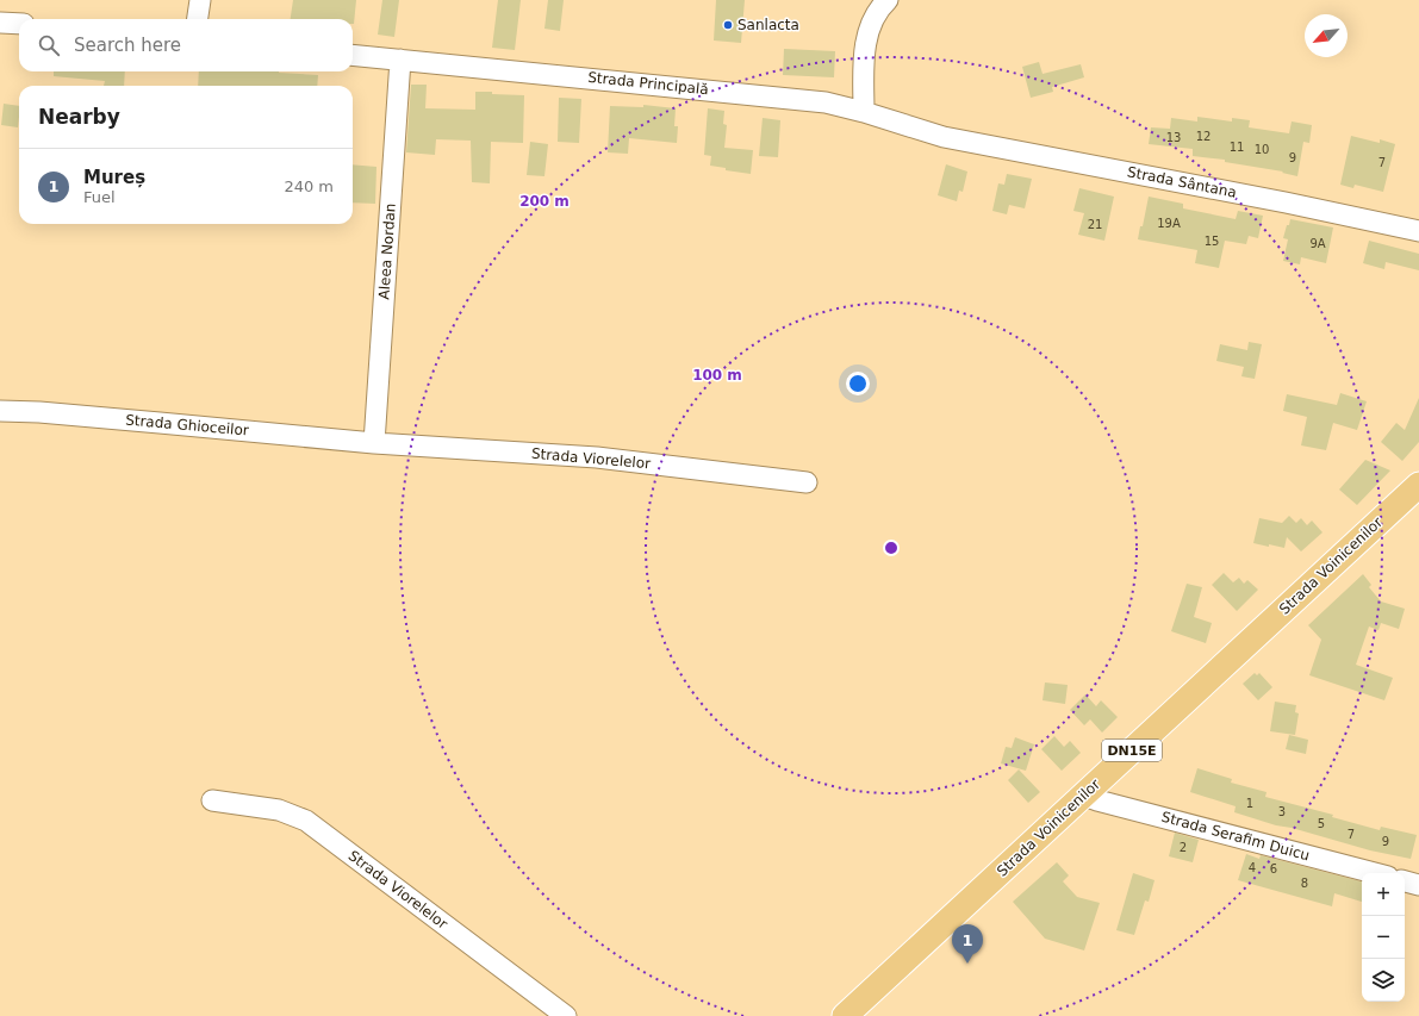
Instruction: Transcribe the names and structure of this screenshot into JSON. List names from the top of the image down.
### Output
{
  "streets": {
    "main road": ["Strada Voinicenilor", "DN15E"],
    "street": [
      "Strada Principală",
      "Strada Sântana",
      "Aleea Nordan",
      "Strada Ghioceilor",
      "Strada Viorelelor",
      "Strada Serafim Duicu"
    ]
  },
  "crossings": [
    ["Strada Principală", "Strada Sântana"],
    ["Strada Principală", "Aleea Nordan"],
    ["Aleea Nordan", "Strada Ghioceilor"],
    ["Aleea Nordan", "Strada Viorelelor"],
    ["Strada Ghioceilor", "Strada Viorelelor"],
    ["Strada Voinicenilor", "Strada Serafim Duicu"]
  ],
  "places": ["Sanlacta"],
  "house_numbers": [
    "12",
    "13",
    "11",
    "10",
    "9",
    "7",
    "19A",
    "21",
    "15",
    "9A",
    "1",
    "3",
    "5",
    "7",
    "9",
    "2",
    "4",
    "6",
    "8"
  ],
  "north": "bottom left",
  "page": {
    "search": "Search here",
    "heading": "Nearby",
    "list": [
      {
        "mark": "1",
        "name": "Mureș",
        "note": "Fuel",
        "value": "240 m"
      }
    ],
    "map_buttons": ["+", "−"],
    "pins": "1"
  },
  "rings": ["200 m", "100 m"]
}
